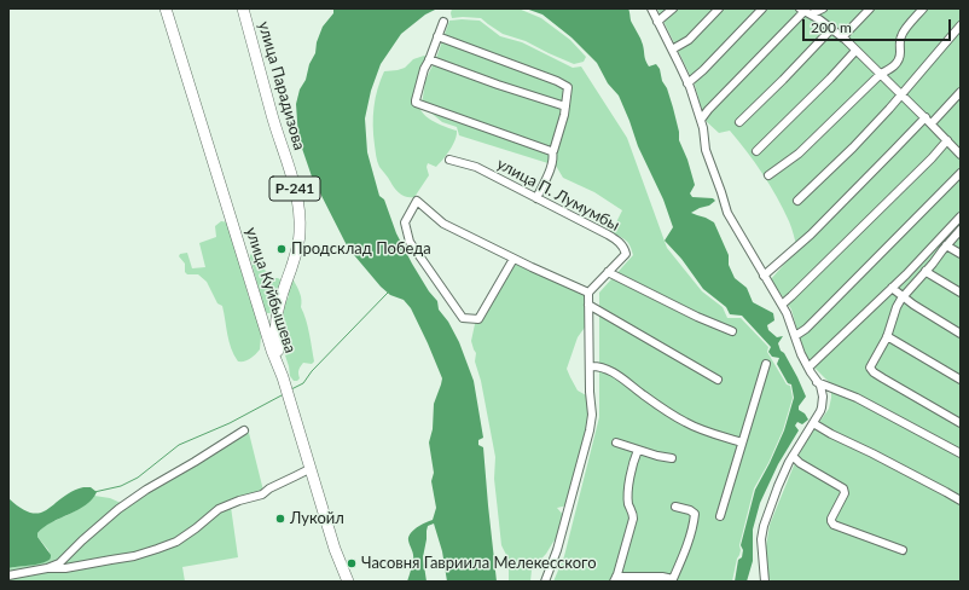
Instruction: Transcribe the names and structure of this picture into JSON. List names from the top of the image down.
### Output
{
  "streets": {
    "highway": ["улица Парадизова", "Р-241", "улица Куйбышева"],
    "street": ["улица П. Лумумбы"]
  },
  "crossings": [
    ["улица Парадизова", "улица Куйбышева"]
  ],
  "places": ["Продсклад Победа", "Лукойл", "Часовня Гавриила Мелекесского"],
  "scale_bar": "200 m"
}
